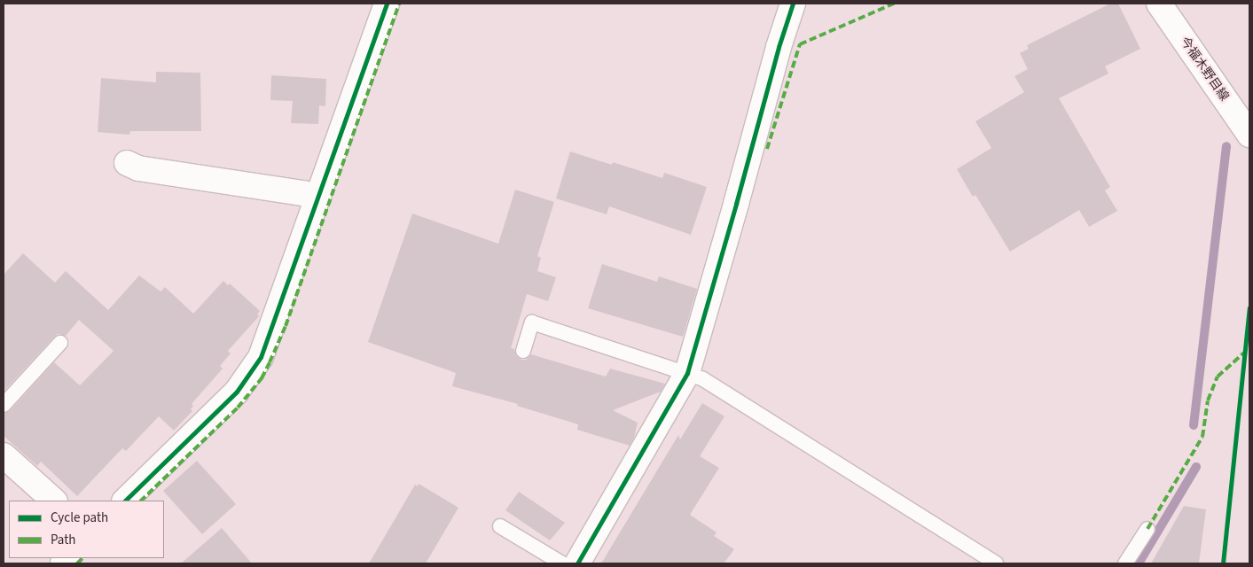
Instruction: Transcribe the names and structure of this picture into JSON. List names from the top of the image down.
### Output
{
  "streets": {
    "street": ["今福木野目線"]
  },
  "legend": ["Cycle path", "Path"]
}
